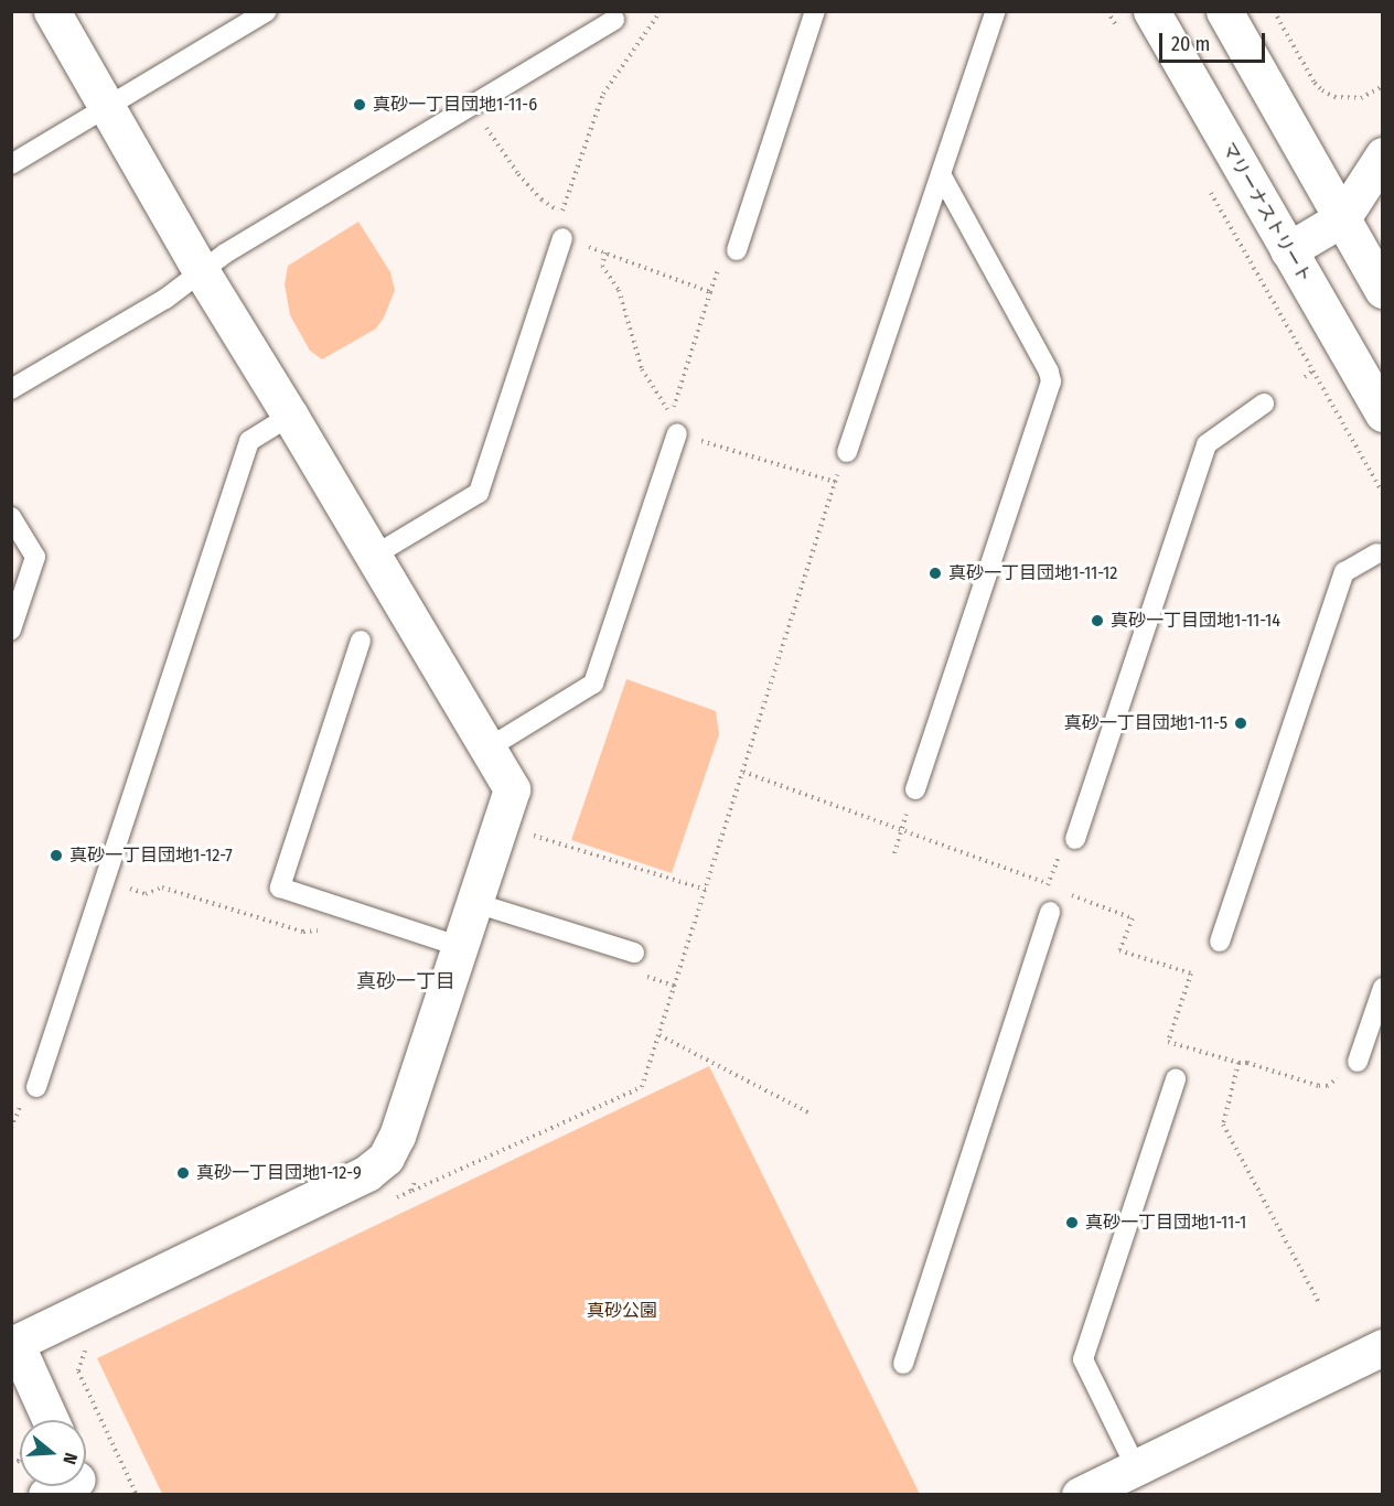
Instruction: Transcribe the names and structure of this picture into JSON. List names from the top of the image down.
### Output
{
  "streets": {
    "street": ["マリーナストリート"]
  },
  "districts": ["真砂一丁目"],
  "parks": ["真砂公園"],
  "places": [
    "真砂一丁目団地1-11-6",
    "真砂一丁目団地1-11-12",
    "真砂一丁目団地1-11-14",
    "真砂一丁目団地1-11-5",
    "真砂一丁目団地1-12-7",
    "真砂一丁目団地1-12-9",
    "真砂一丁目団地1-11-1"
  ],
  "scale_bar": "20 m",
  "north": "right"
}
